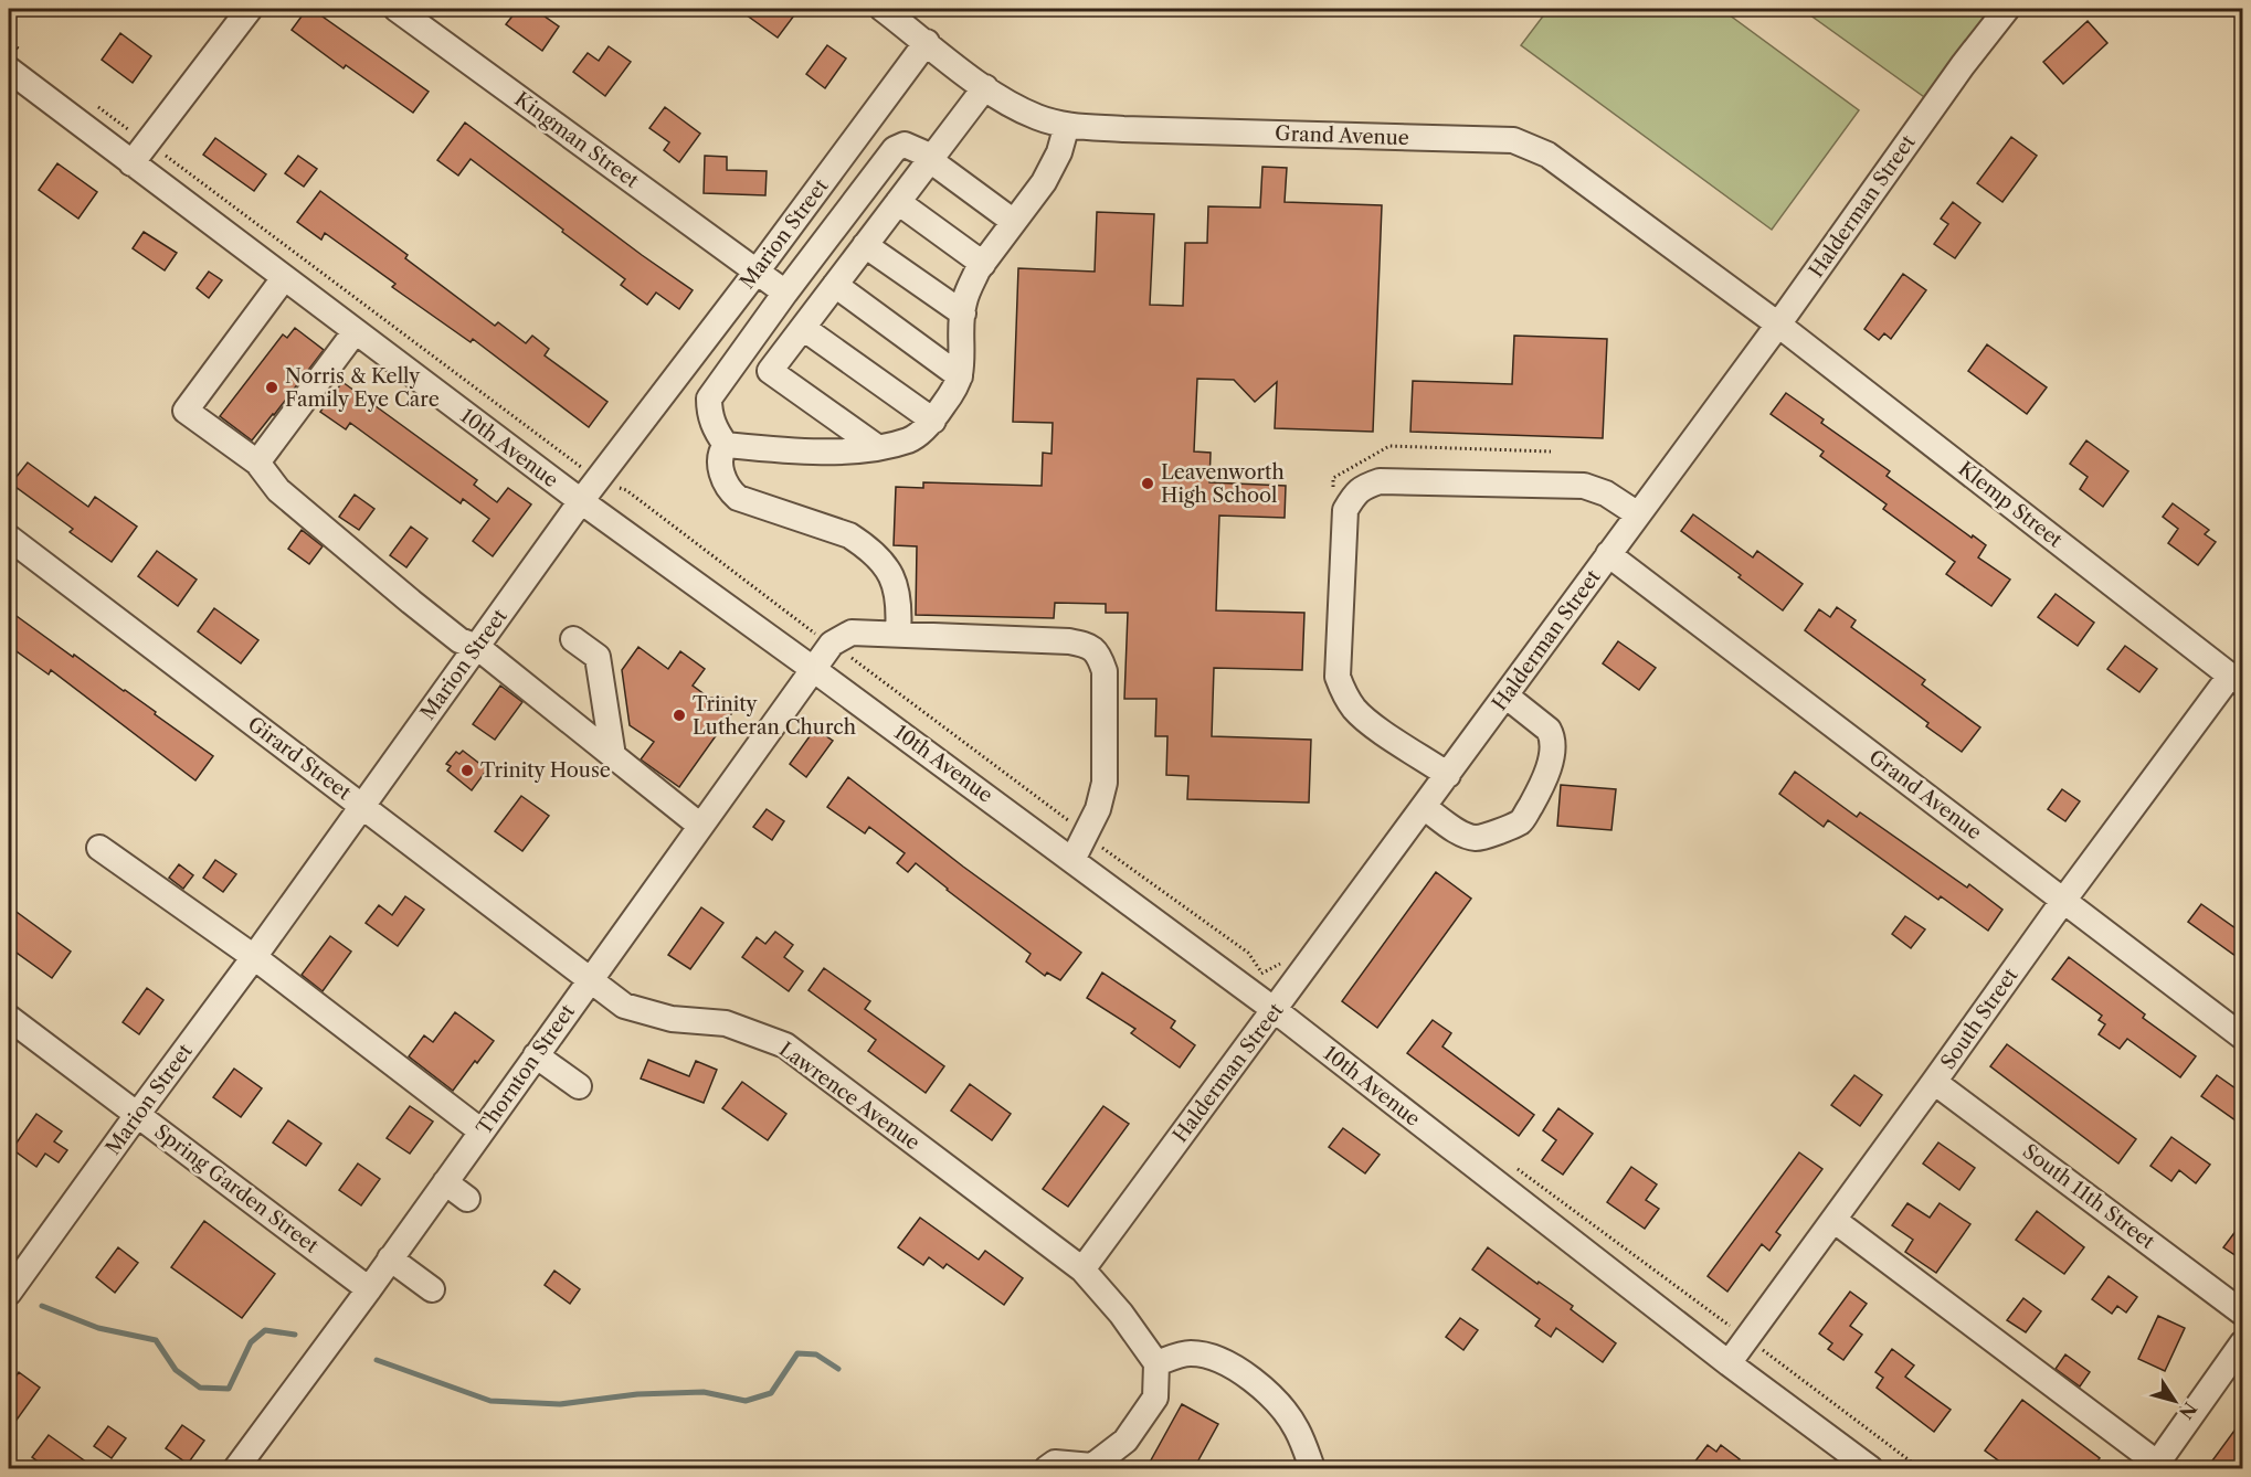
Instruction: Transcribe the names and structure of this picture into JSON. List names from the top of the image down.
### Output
{
  "streets": {
    "street": [
      "Grand Avenue",
      "Kingman Street",
      "Halderman Street",
      "Marion Street",
      "10th Avenue",
      "Klemp Street",
      "Girard Street",
      "South Street",
      "Thornton Street",
      "Lawrence Avenue",
      "Spring Garden Street",
      "South 11th Street"
    ]
  },
  "crossings": [
    ["Grand Avenue", "Halderman Street"],
    ["Grand Avenue", "Marion Street"],
    ["Grand Avenue", "Klemp Street"],
    ["Grand Avenue", "South Street"],
    ["Kingman Street", "Marion Street"],
    ["Halderman Street", "10th Avenue"],
    ["Halderman Street", "Klemp Street"],
    ["Halderman Street", "Lawrence Avenue"],
    ["Marion Street", "10th Avenue"],
    ["Marion Street", "Girard Street"],
    ["Marion Street", "Spring Garden Street"],
    ["10th Avenue", "South Street"],
    ["10th Avenue", "Thornton Street"],
    ["Klemp Street", "South Street"],
    ["Girard Street", "Thornton Street"],
    ["Girard Street", "Lawrence Avenue"],
    ["South Street", "South 11th Street"],
    ["Thornton Street", "Lawrence Avenue"],
    ["Thornton Street", "Spring Garden Street"]
  ],
  "places": [
    "Norris & Kelly Family Eye Care",
    "Leavenworth High School",
    "Trinity Lutheran Church",
    "Trinity House"
  ],
  "north": "bottom right"
}
